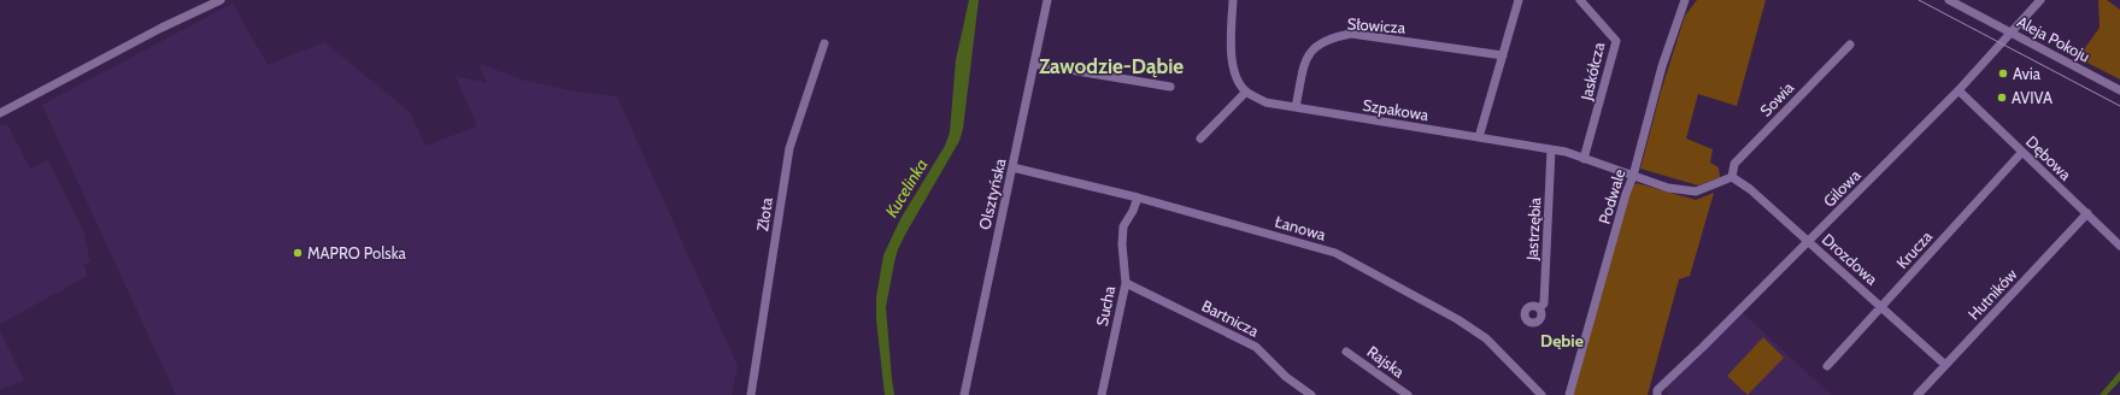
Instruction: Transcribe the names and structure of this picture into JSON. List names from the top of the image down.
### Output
{
  "streets": {
    "street": [
      "Słowicza",
      "Aleja Pokoju",
      "Jaskółcza",
      "Sowia",
      "Szpakowa",
      "Dębowa",
      "Gilowa",
      "Olsztyńska",
      "Podwale",
      "Złota",
      "Łanowa",
      "Jastrzębia",
      "Krucza",
      "Drozdowa",
      "Hutników",
      "Sucha",
      "Bartnicza",
      "Rajska"
    ]
  },
  "crossings": [
    ["Słowicza", "Szpakowa"],
    ["Aleja Pokoju", "Gilowa"],
    ["Jaskółcza", "Szpakowa"],
    ["Sowia", "Szpakowa"],
    ["Sowia", "Drozdowa"],
    ["Szpakowa", "Podwale"],
    ["Szpakowa", "Jastrzębia"],
    ["Szpakowa", "Drozdowa"],
    ["Dębowa", "Gilowa"],
    ["Dębowa", "Krucza"],
    ["Dębowa", "Hutników"],
    ["Gilowa", "Drozdowa"],
    ["Olsztyńska", "Łanowa"],
    ["Łanowa", "Sucha"],
    ["Krucza", "Drozdowa"],
    ["Drozdowa", "Hutników"],
    ["Sucha", "Bartnicza"]
  ],
  "districts": ["Zawodzie-Dąbie", "Dębie"],
  "water": ["Kucelinka"],
  "places": ["Avia", "AVIVA", "MAPRO Polska"]
}
